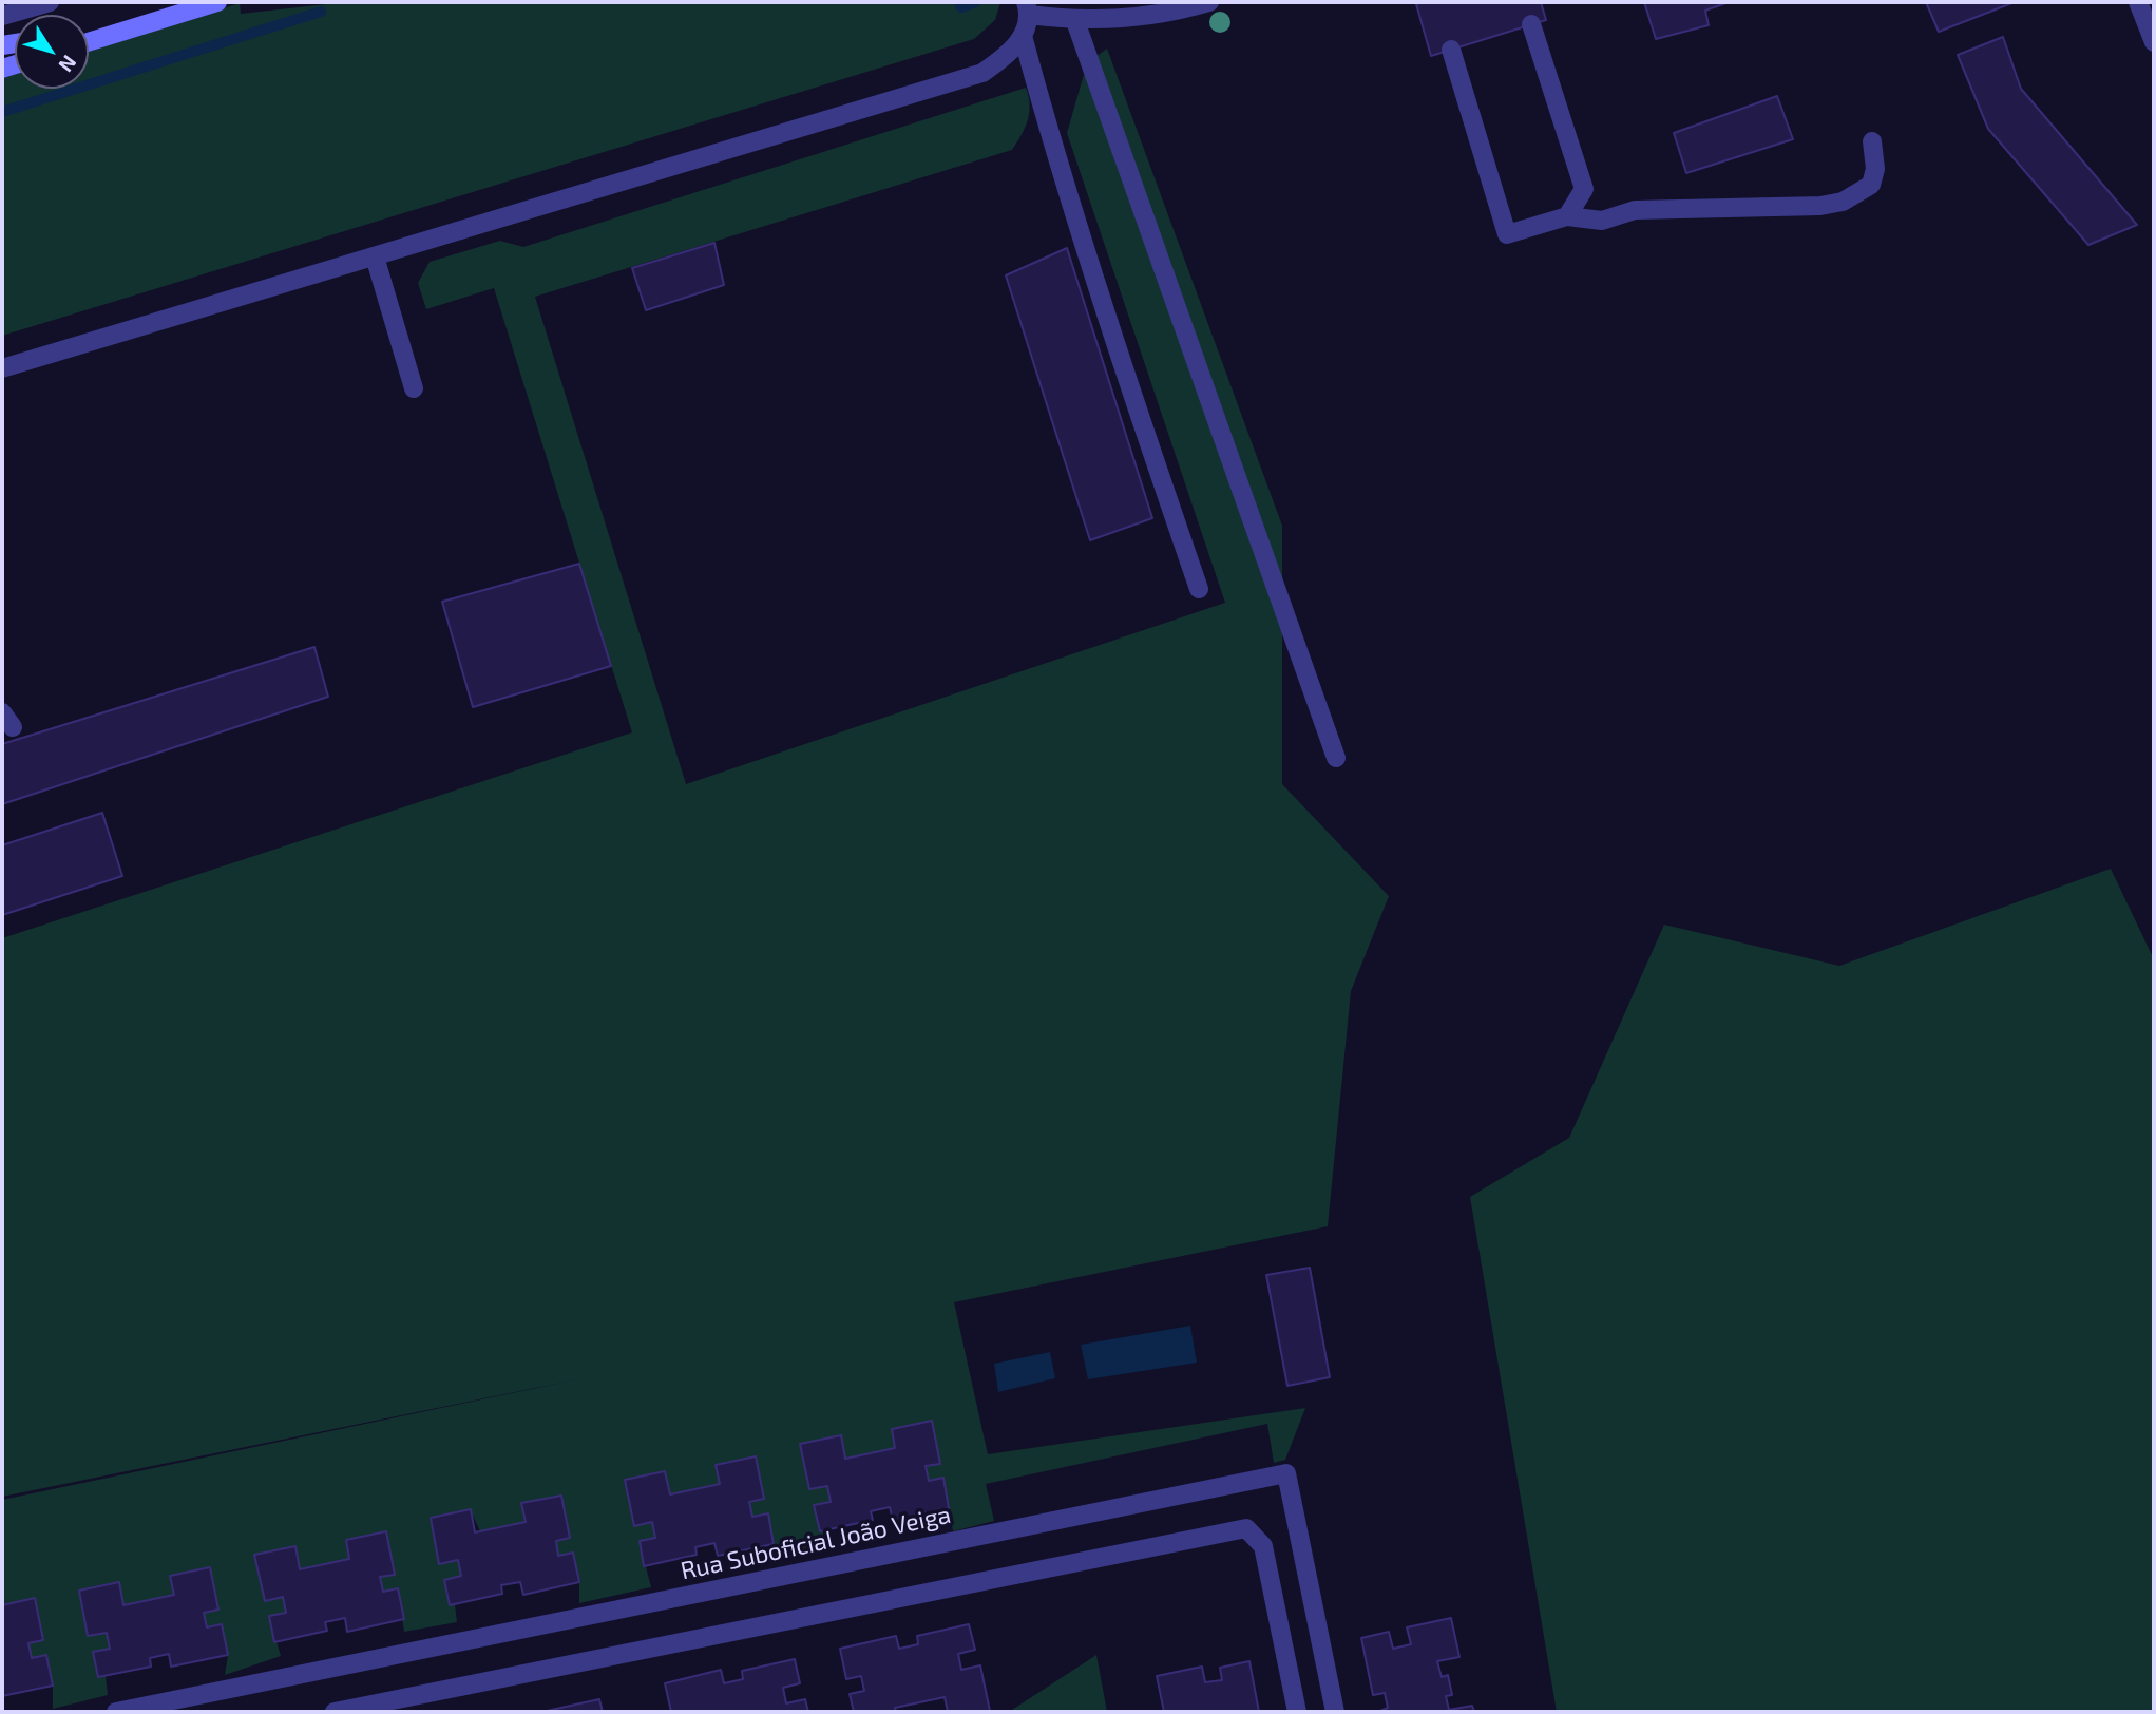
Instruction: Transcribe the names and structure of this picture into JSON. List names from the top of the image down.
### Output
{
  "streets": {
    "street": ["Rua Suboficial João Veiga"]
  },
  "north": "bottom right"
}
